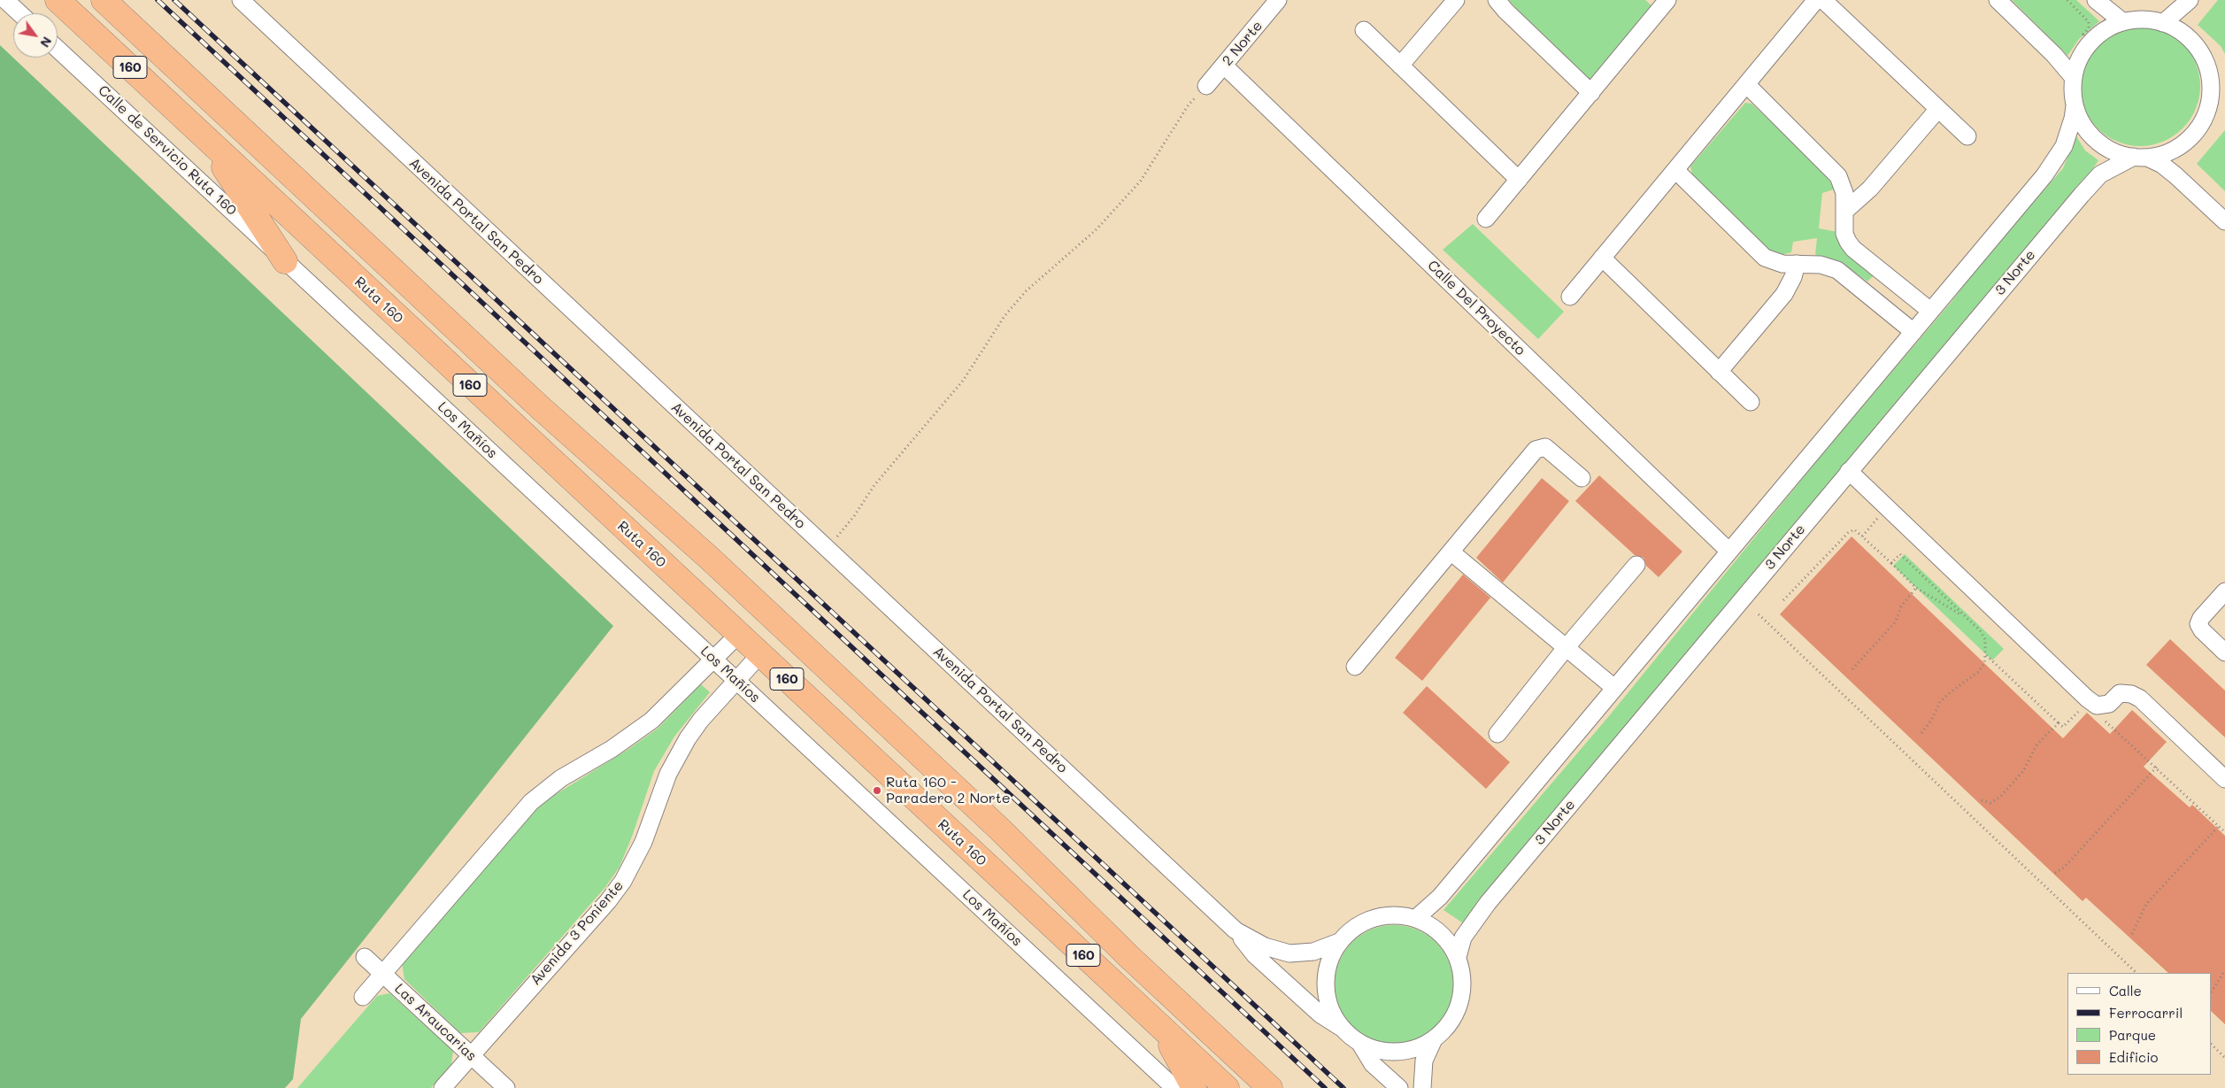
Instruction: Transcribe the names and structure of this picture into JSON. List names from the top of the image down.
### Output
{
  "streets": {
    "highway": ["160", "Ruta 160"],
    "street": [
      "2 Norte",
      "Calle de Servicio Ruta 160",
      "Avenida Portal San Pedro",
      "3 Norte",
      "Calle Del Proyecto",
      "Los Mañíos",
      "Avenida 3 Poniente",
      "Las Araucarias"
    ]
  },
  "crossings": [
    ["2 Norte", "Calle Del Proyecto"],
    ["Calle de Servicio Ruta 160", "Los Mañíos"],
    ["Avenida Portal San Pedro", "3 Norte"],
    ["Ruta 160", "Avenida 3 Poniente"],
    ["Los Mañíos", "Avenida 3 Poniente"],
    ["Avenida 3 Poniente", "Las Araucarias"]
  ],
  "places": ["Ruta 160 - Paradero 2 Norte"],
  "legend": [
    "Calle",
    "Ferrocarril",
    "Parque",
    "Edificio"
  ],
  "north": "bottom right"
}
